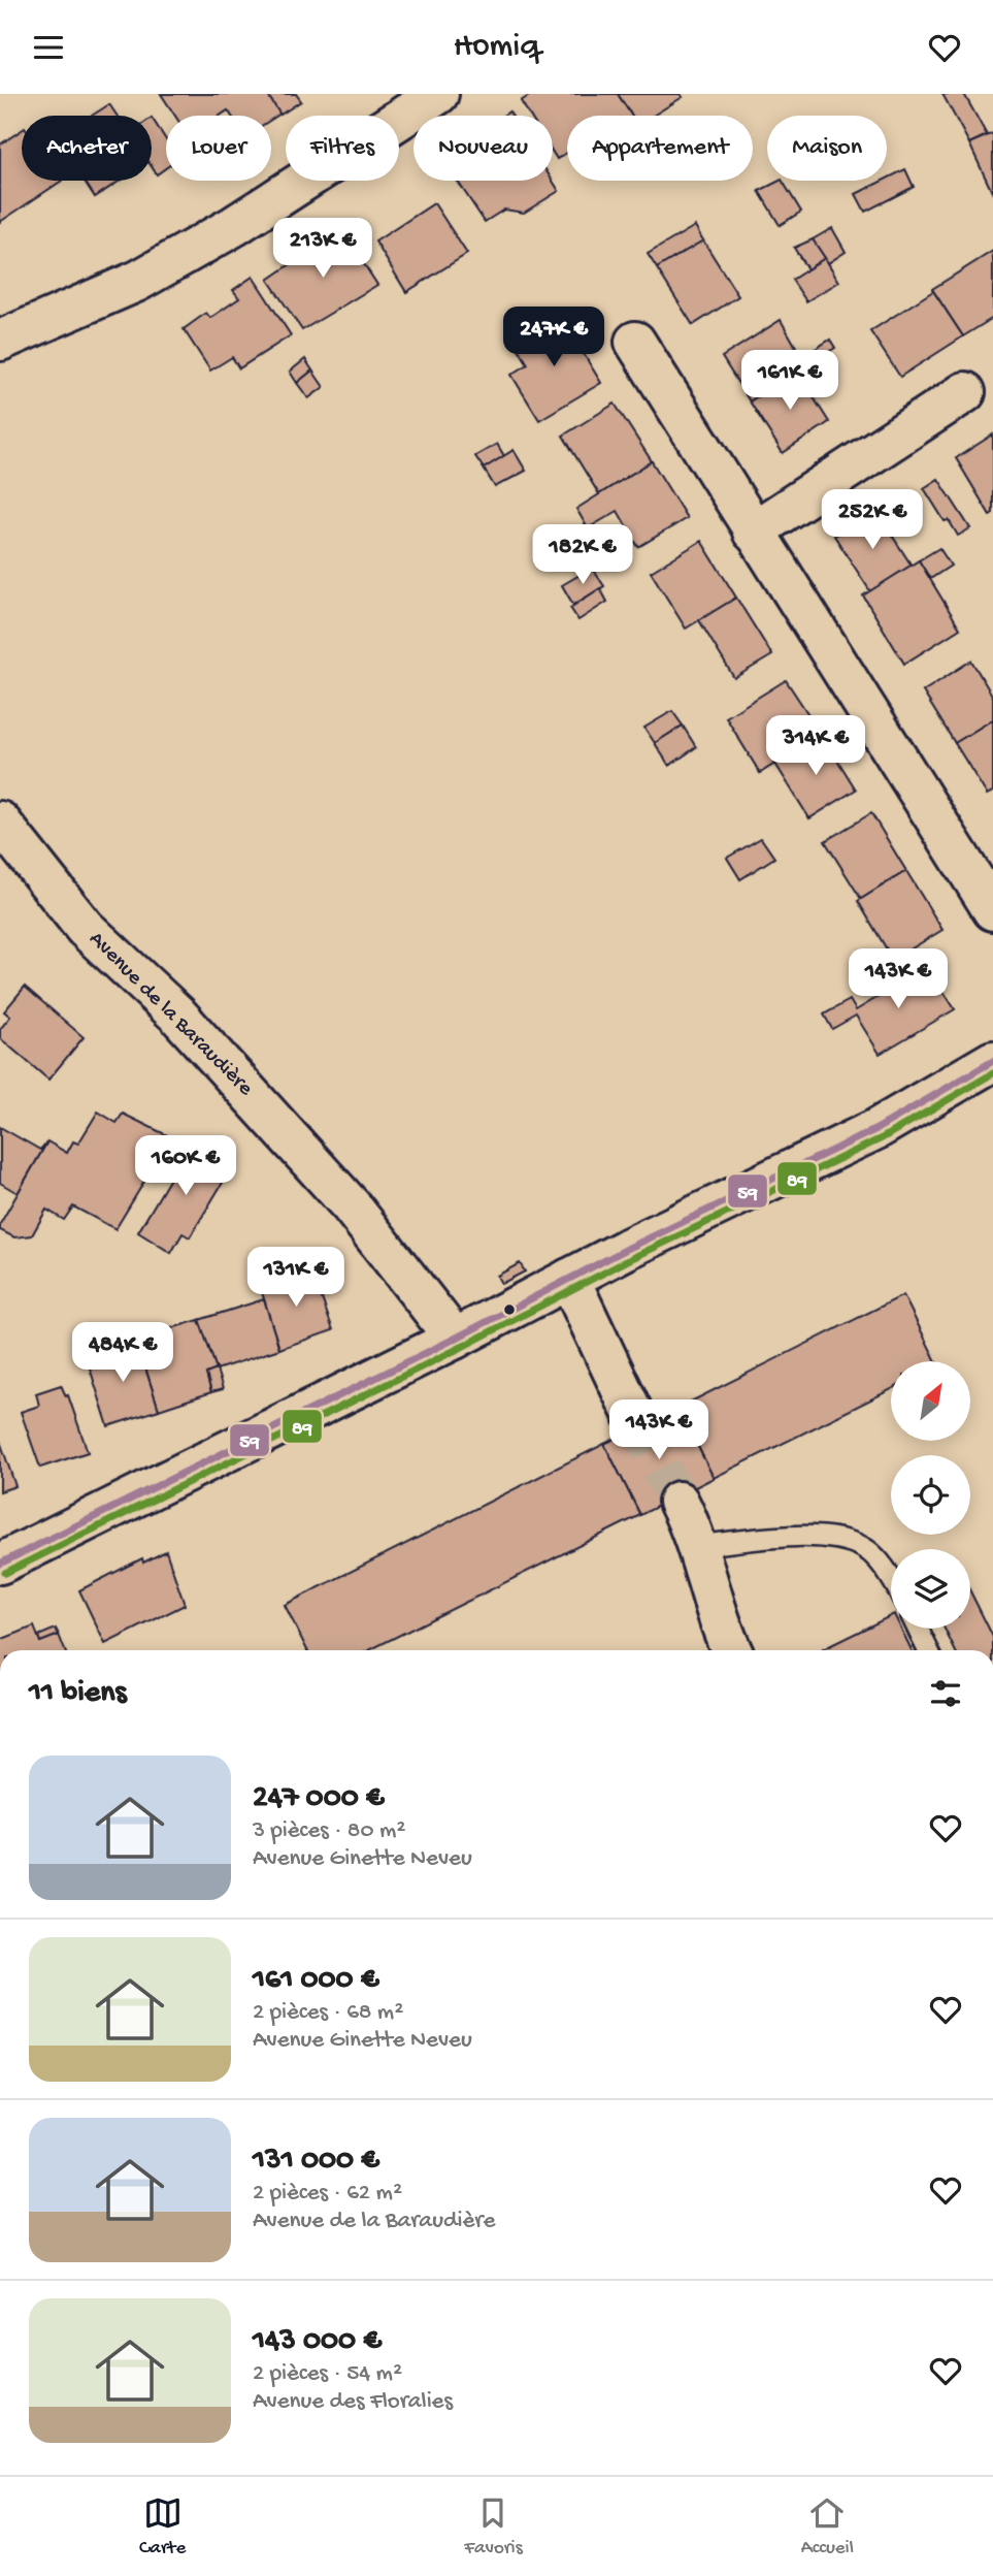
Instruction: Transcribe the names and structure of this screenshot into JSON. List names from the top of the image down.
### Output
{
  "streets": {
    "street": ["Avenue de la Baraudière"]
  },
  "lines": ["transit line 59", "transit line 89"],
  "north": "top right",
  "page": {
    "header": "Homiq",
    "chip": [
      "Acheter",
      "Louer",
      "Filtres",
      "Nouveau",
      "Appartement",
      "Maison"
    ],
    "price": [
      "213K €",
      "247K €",
      "161K €",
      "252K €",
      "182K €",
      "314K €",
      "143K €",
      "160K €",
      "131K €",
      "484K €",
      "143K €"
    ],
    "heading": "11 biens",
    "list": [
      {
        "name": "247 000 €",
        "note": "3 pièces · 80 m² · Avenue Ginette Neveu"
      },
      {
        "name": "161 000 €",
        "note": "2 pièces · 68 m² · Avenue Ginette Neveu"
      },
      {
        "name": "131 000 €",
        "note": "2 pièces · 62 m² · Avenue de la Baraudière"
      },
      {
        "name": "143 000 €",
        "note": "2 pièces · 54 m² · Avenue des Floralies"
      }
    ],
    "tabs": ["Carte", "Favoris", "Accueil"]
  }
}
